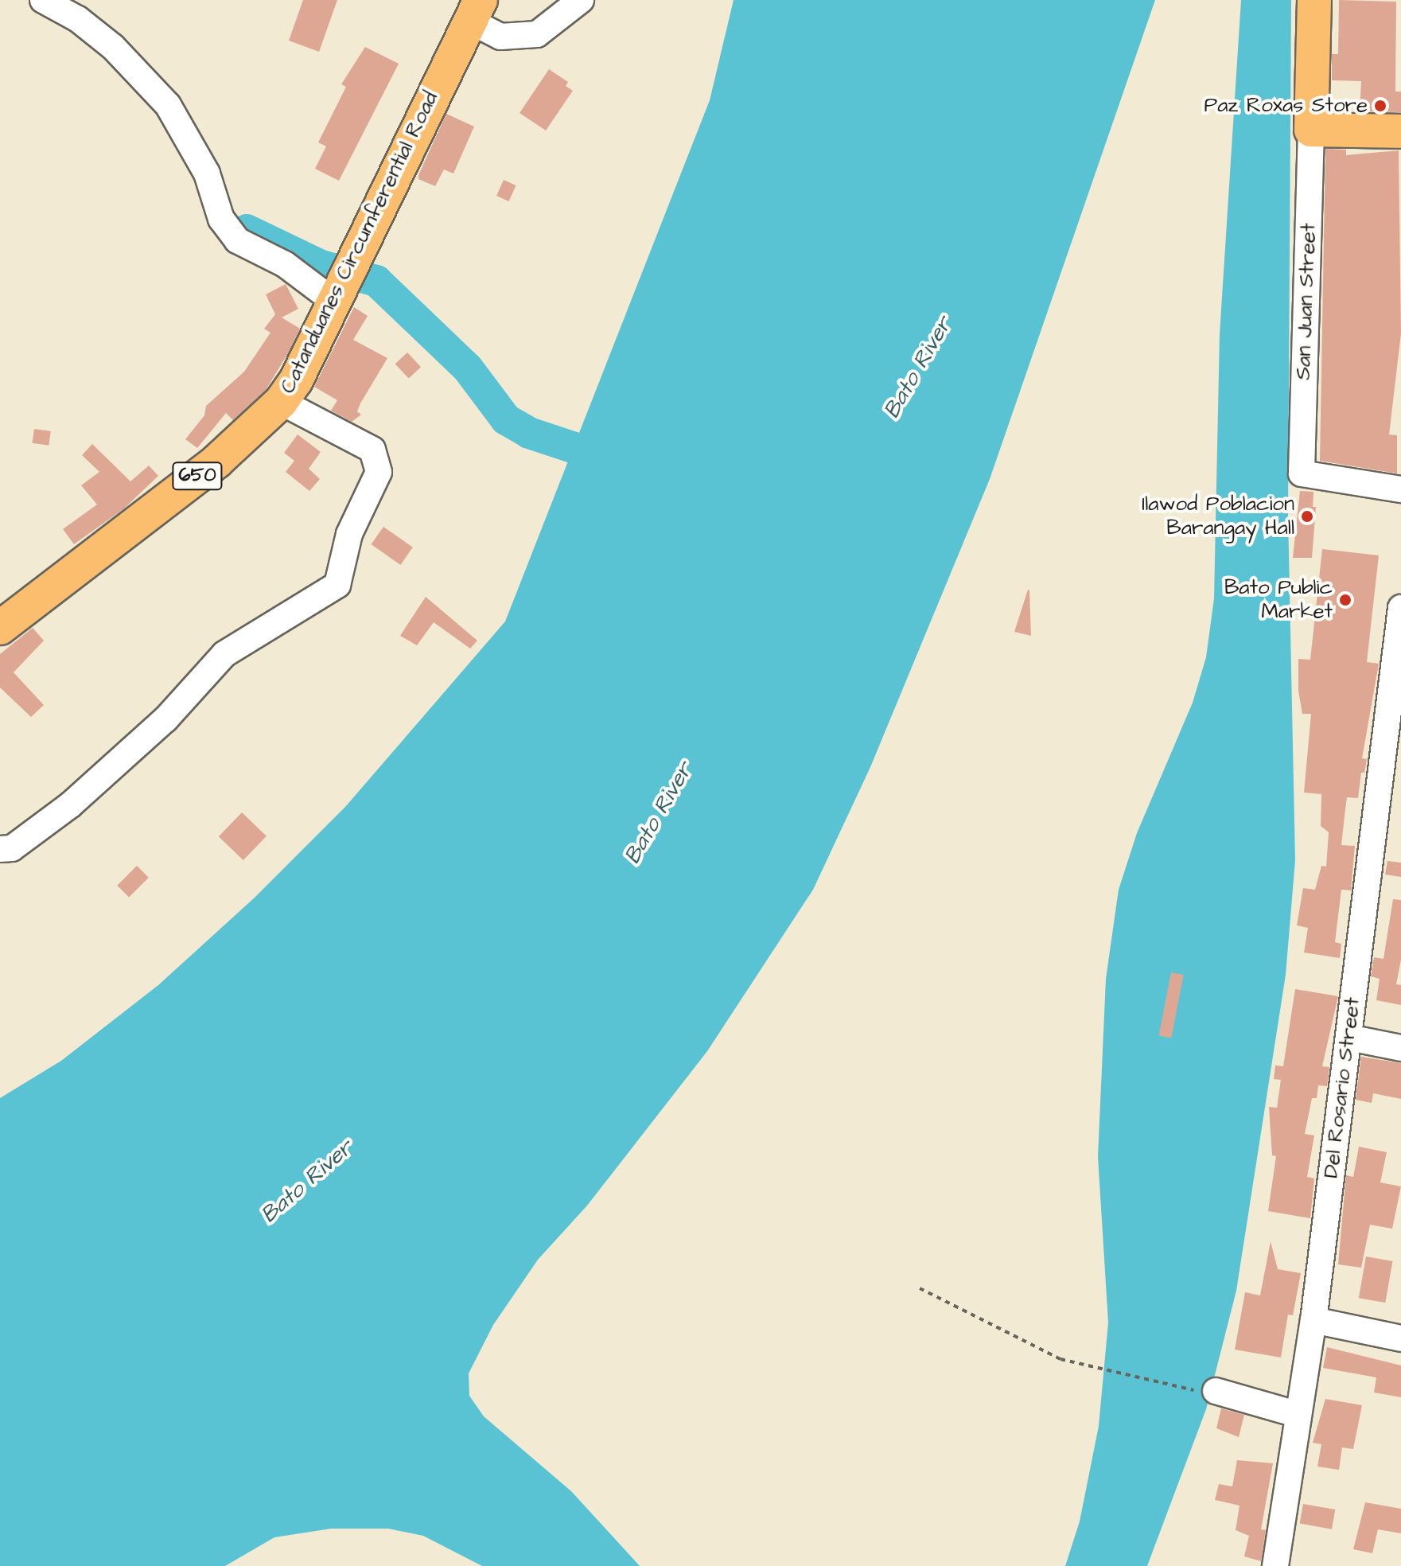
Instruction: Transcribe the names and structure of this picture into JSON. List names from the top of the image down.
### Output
{
  "streets": {
    "main road": ["Catanduanes Circumferential Road", "650"],
    "street": ["San Juan Street", "Del Rosario Street"]
  },
  "water": ["Bato River"],
  "places": ["Paz Roxas Store", "Ilawod Poblacion Barangay Hall", "Bato Public Market"]
}
